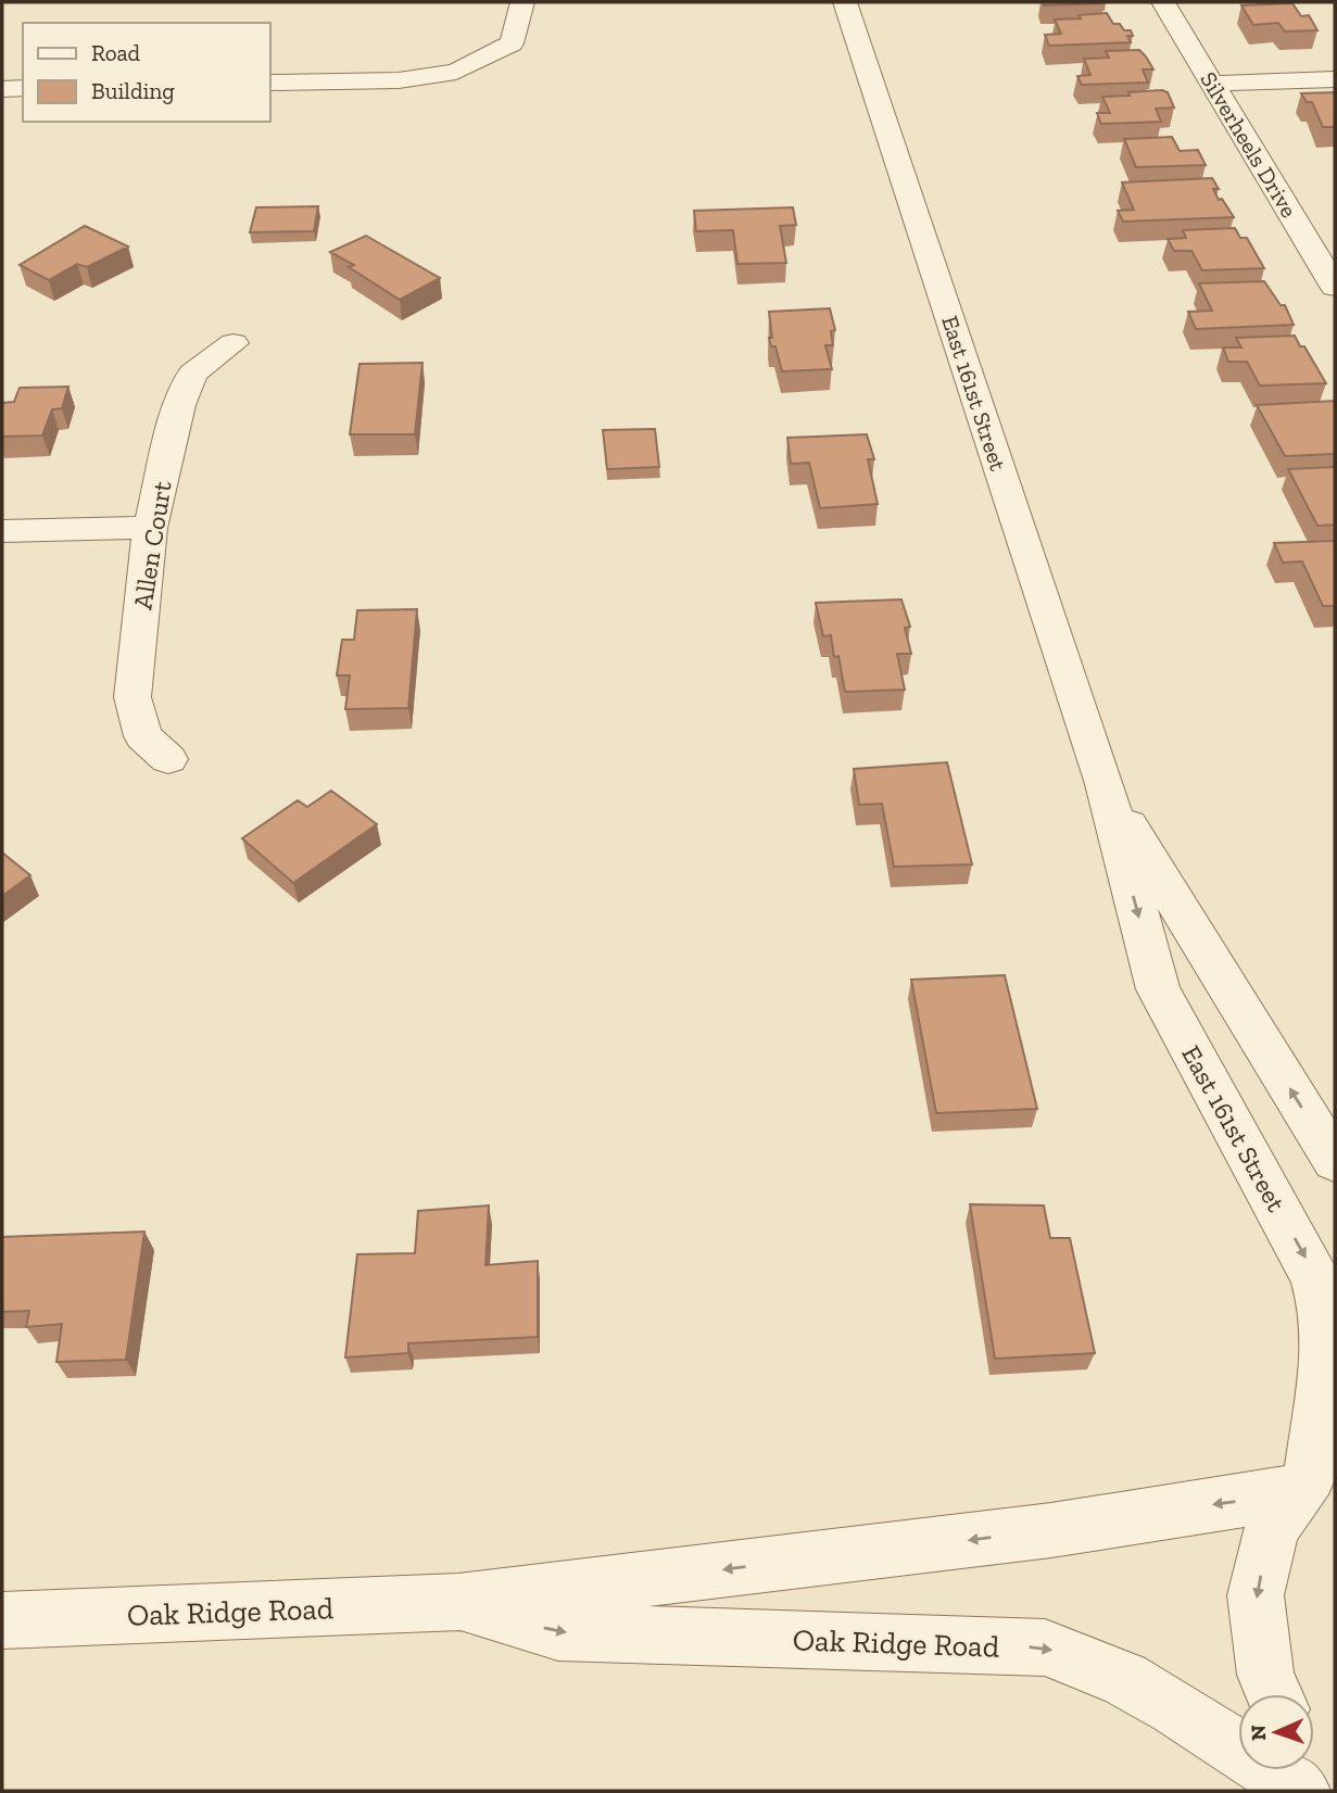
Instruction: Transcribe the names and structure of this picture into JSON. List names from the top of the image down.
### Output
{
  "streets": {
    "street": [
      "Silverheels Drive",
      "East 161st Street",
      "Allen Court",
      "Oak Ridge Road"
    ]
  },
  "crossings": [
    ["East 161st Street", "Oak Ridge Road"]
  ],
  "legend": ["Road", "Building"],
  "north": "left"
}
